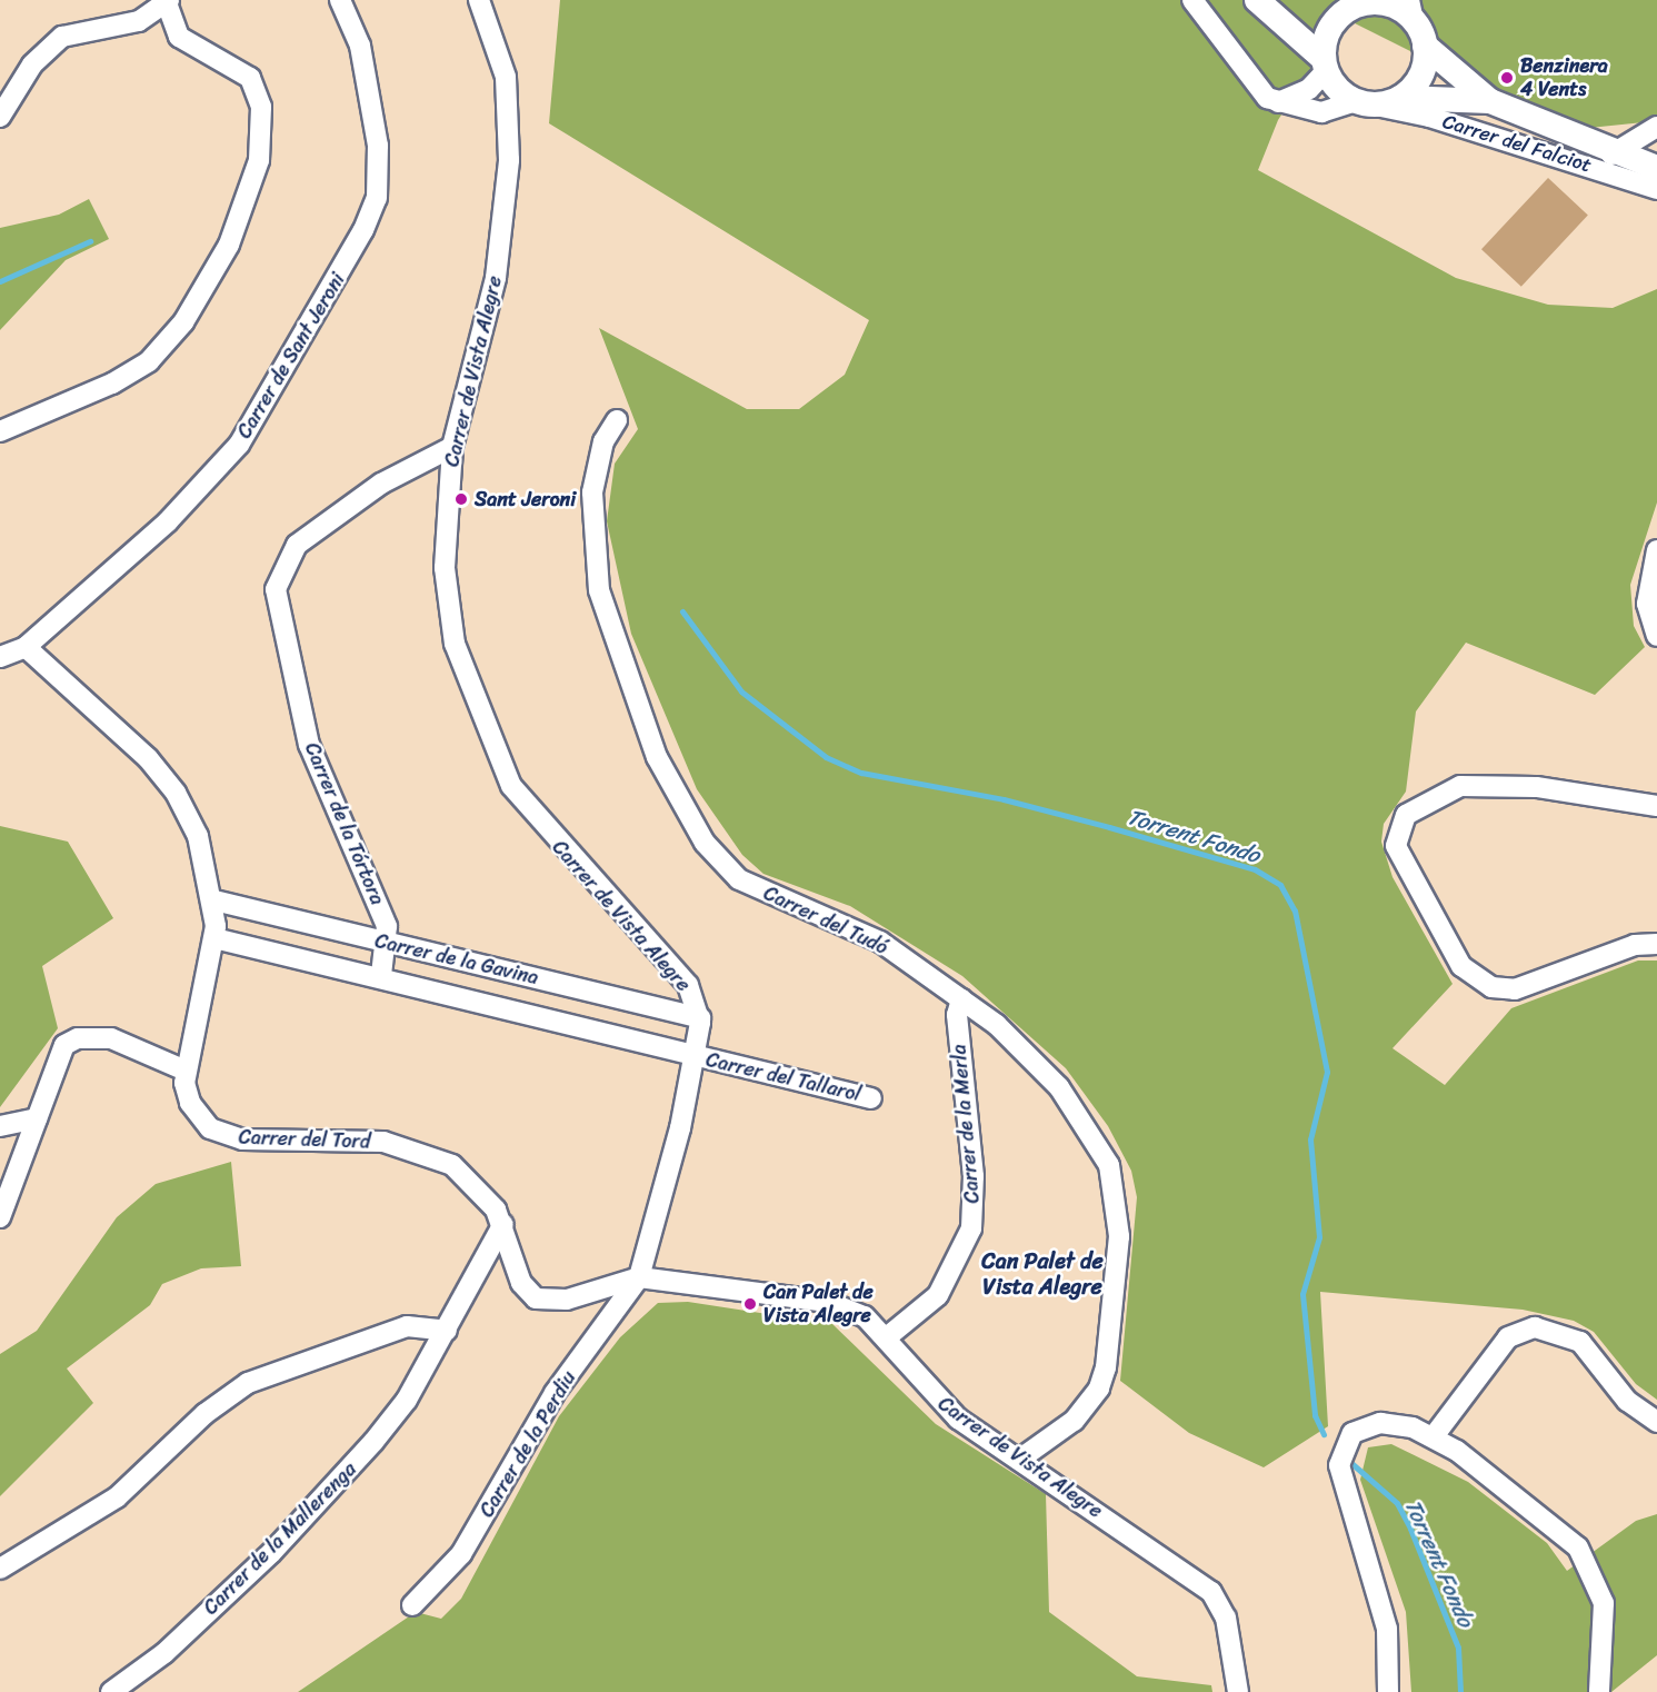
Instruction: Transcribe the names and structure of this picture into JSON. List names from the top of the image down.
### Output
{
  "streets": {
    "street": [
      "Carrer del Falciot",
      "Carrer de Sant Jeroni",
      "Carrer de Vista Alegre",
      "Carrer de la Tórtora",
      "Carrer del Tudó",
      "Carrer de la Gavina",
      "Carrer del Tallarol",
      "Carrer de la Merla",
      "Carrer del Tord",
      "Carrer de la Perdiu",
      "Carrer de la Mallerenga"
    ]
  },
  "crossings": [
    ["Carrer de Sant Jeroni", "Carrer del Tord"],
    ["Carrer de Vista Alegre", "Carrer de la Tórtora"],
    ["Carrer de Vista Alegre", "Carrer del Tudó"],
    ["Carrer de Vista Alegre", "Carrer de la Gavina"],
    ["Carrer de Vista Alegre", "Carrer del Tallarol"],
    ["Carrer de Vista Alegre", "Carrer de la Merla"],
    ["Carrer de Vista Alegre", "Carrer del Tord"],
    ["Carrer de Vista Alegre", "Carrer de la Perdiu"],
    ["Carrer de la Tórtora", "Carrer de la Gavina"],
    ["Carrer del Tudó", "Carrer de la Merla"],
    ["Carrer de la Gavina", "Carrer del Tallarol"],
    ["Carrer de la Gavina", "Carrer del Tord"],
    ["Carrer del Tord", "Carrer de la Perdiu"],
    ["Carrer del Tord", "Carrer de la Mallerenga"]
  ],
  "districts": ["Can Palet de Vista Alegre"],
  "water": ["Torrent Fondo"],
  "places": ["Benzinera 4 Vents", "Sant Jeroni", "Can Palet de Vista Alegre"]
}
